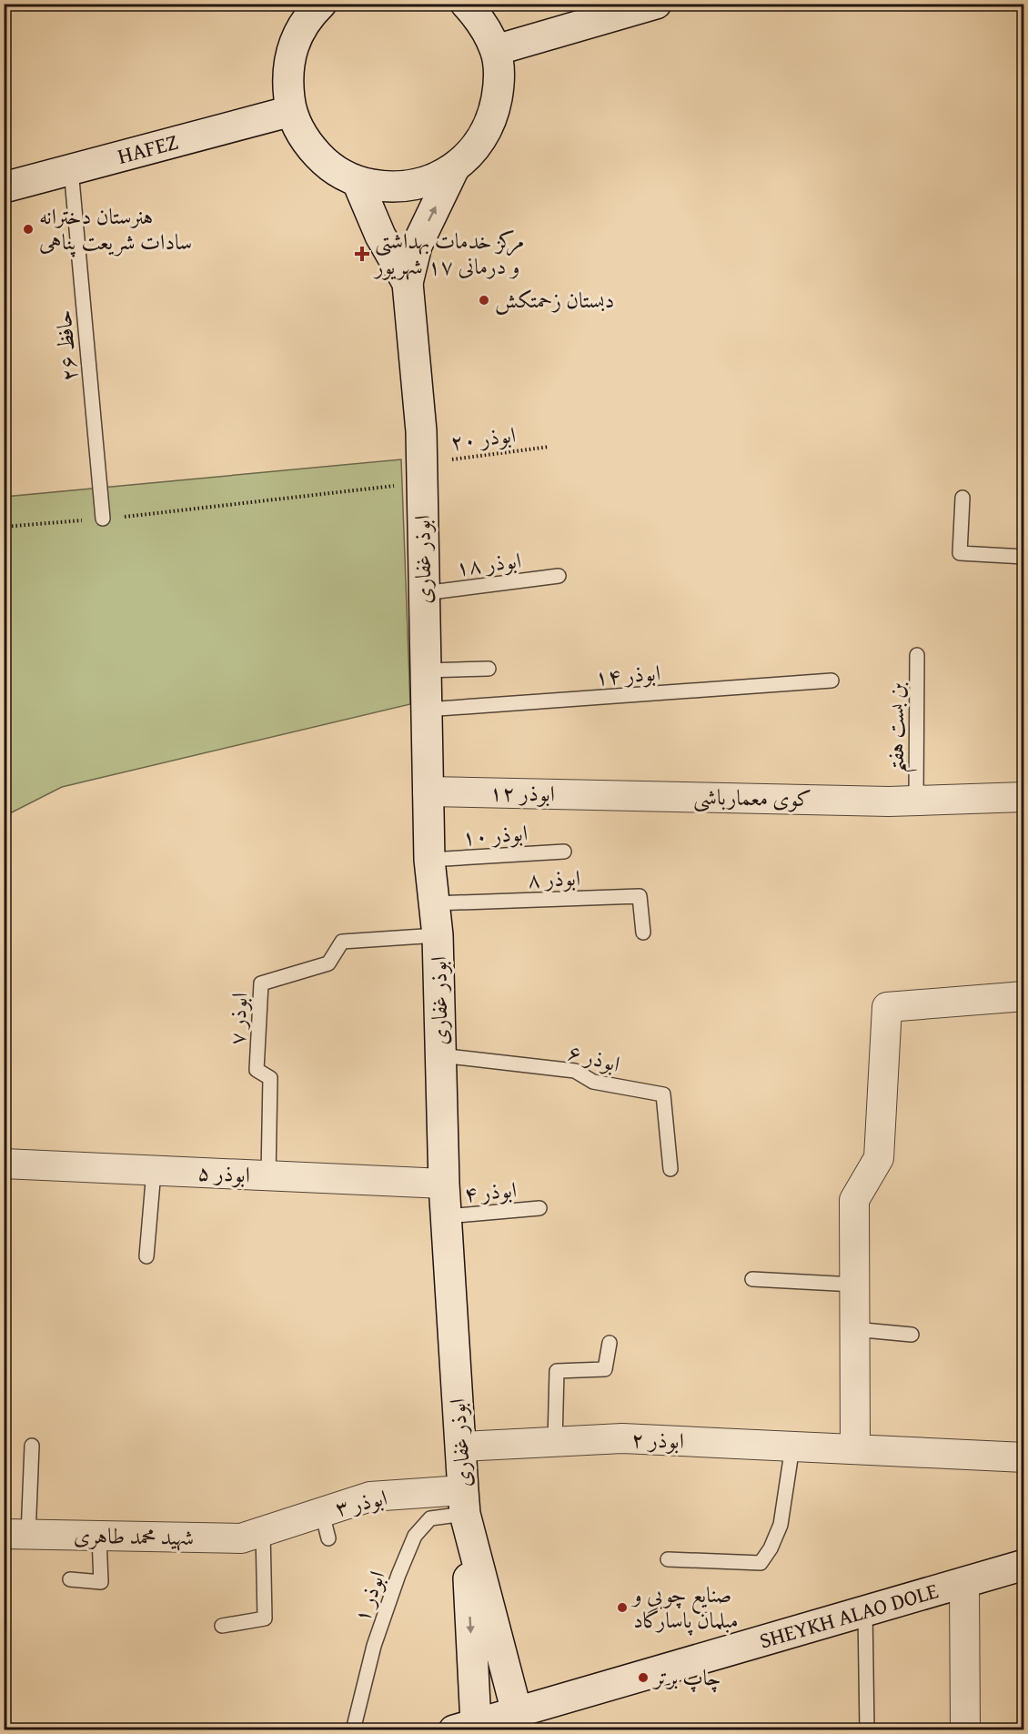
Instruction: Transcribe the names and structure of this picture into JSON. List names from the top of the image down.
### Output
{
  "streets": {
    "main road": ["HAFEZ", "ابوذر غفاری", "SHEYKH ALAO DOLE"],
    "street": [
      "ابوذر ۱۲",
      "کوی معمارباشی",
      "ابوذر ۵",
      "ابوذر ۲",
      "ابوذر ۳",
      "شهید محمد طاهری"
    ],
    "lane": [
      "حافظ ۲۶",
      "ابوذر ۱۸",
      "ابوذر ۱۴",
      "بن بست هفتم",
      "ابوذر ۱۰",
      "ابوذر ۸",
      "ابوذر ۷",
      "ابوذر ۶",
      "ابوذر ۴",
      "ابوذر ۱"
    ],
    "path": ["ابوذر ۲۰"]
  },
  "crossings": [
    ["HAFEZ", "حافظ ۲۶"],
    ["حافظ ۲۶", "ابوذر ۲۰"],
    ["ابوذر ۲۰", "ابوذر غفاری"],
    ["ابوذر غفاری", "ابوذر ۱۸"],
    ["ابوذر غفاری", "ابوذر ۱۴"],
    ["ابوذر غفاری", "ابوذر ۱۲"],
    ["ابوذر غفاری", "ابوذر ۱۰"],
    ["ابوذر غفاری", "ابوذر ۸"],
    ["ابوذر غفاری", "ابوذر ۷"],
    ["ابوذر غفاری", "ابوذر ۶"],
    ["ابوذر غفاری", "ابوذر ۵"],
    ["ابوذر غفاری", "ابوذر ۴"],
    ["ابوذر غفاری", "ابوذر ۲"],
    ["ابوذر غفاری", "ابوذر ۳"],
    ["ابوذر غفاری", "ابوذر ۱"],
    ["ابوذر غفاری", "SHEYKH ALAO DOLE"],
    ["بن بست هفتم", "کوی معمارباشی"],
    ["ابوذر ۱۲", "کوی معمارباشی"],
    ["ابوذر ۷", "ابوذر ۵"],
    ["ابوذر ۳", "شهید محمد طاهری"],
    ["ابوذر ۳", "ابوذر ۱"]
  ],
  "places": {
    "other": [
      "هنرستان دخترانه سادات شریعت پناهی",
      "دبستان زحمتکش",
      "صنایع چوبی و مبلمان پاسارگاد",
      "چاپ برتر"
    ],
    "health": ["مرکز خدمات بهداشتی و درمانی ۱۷ شهریور"]
  }
}
